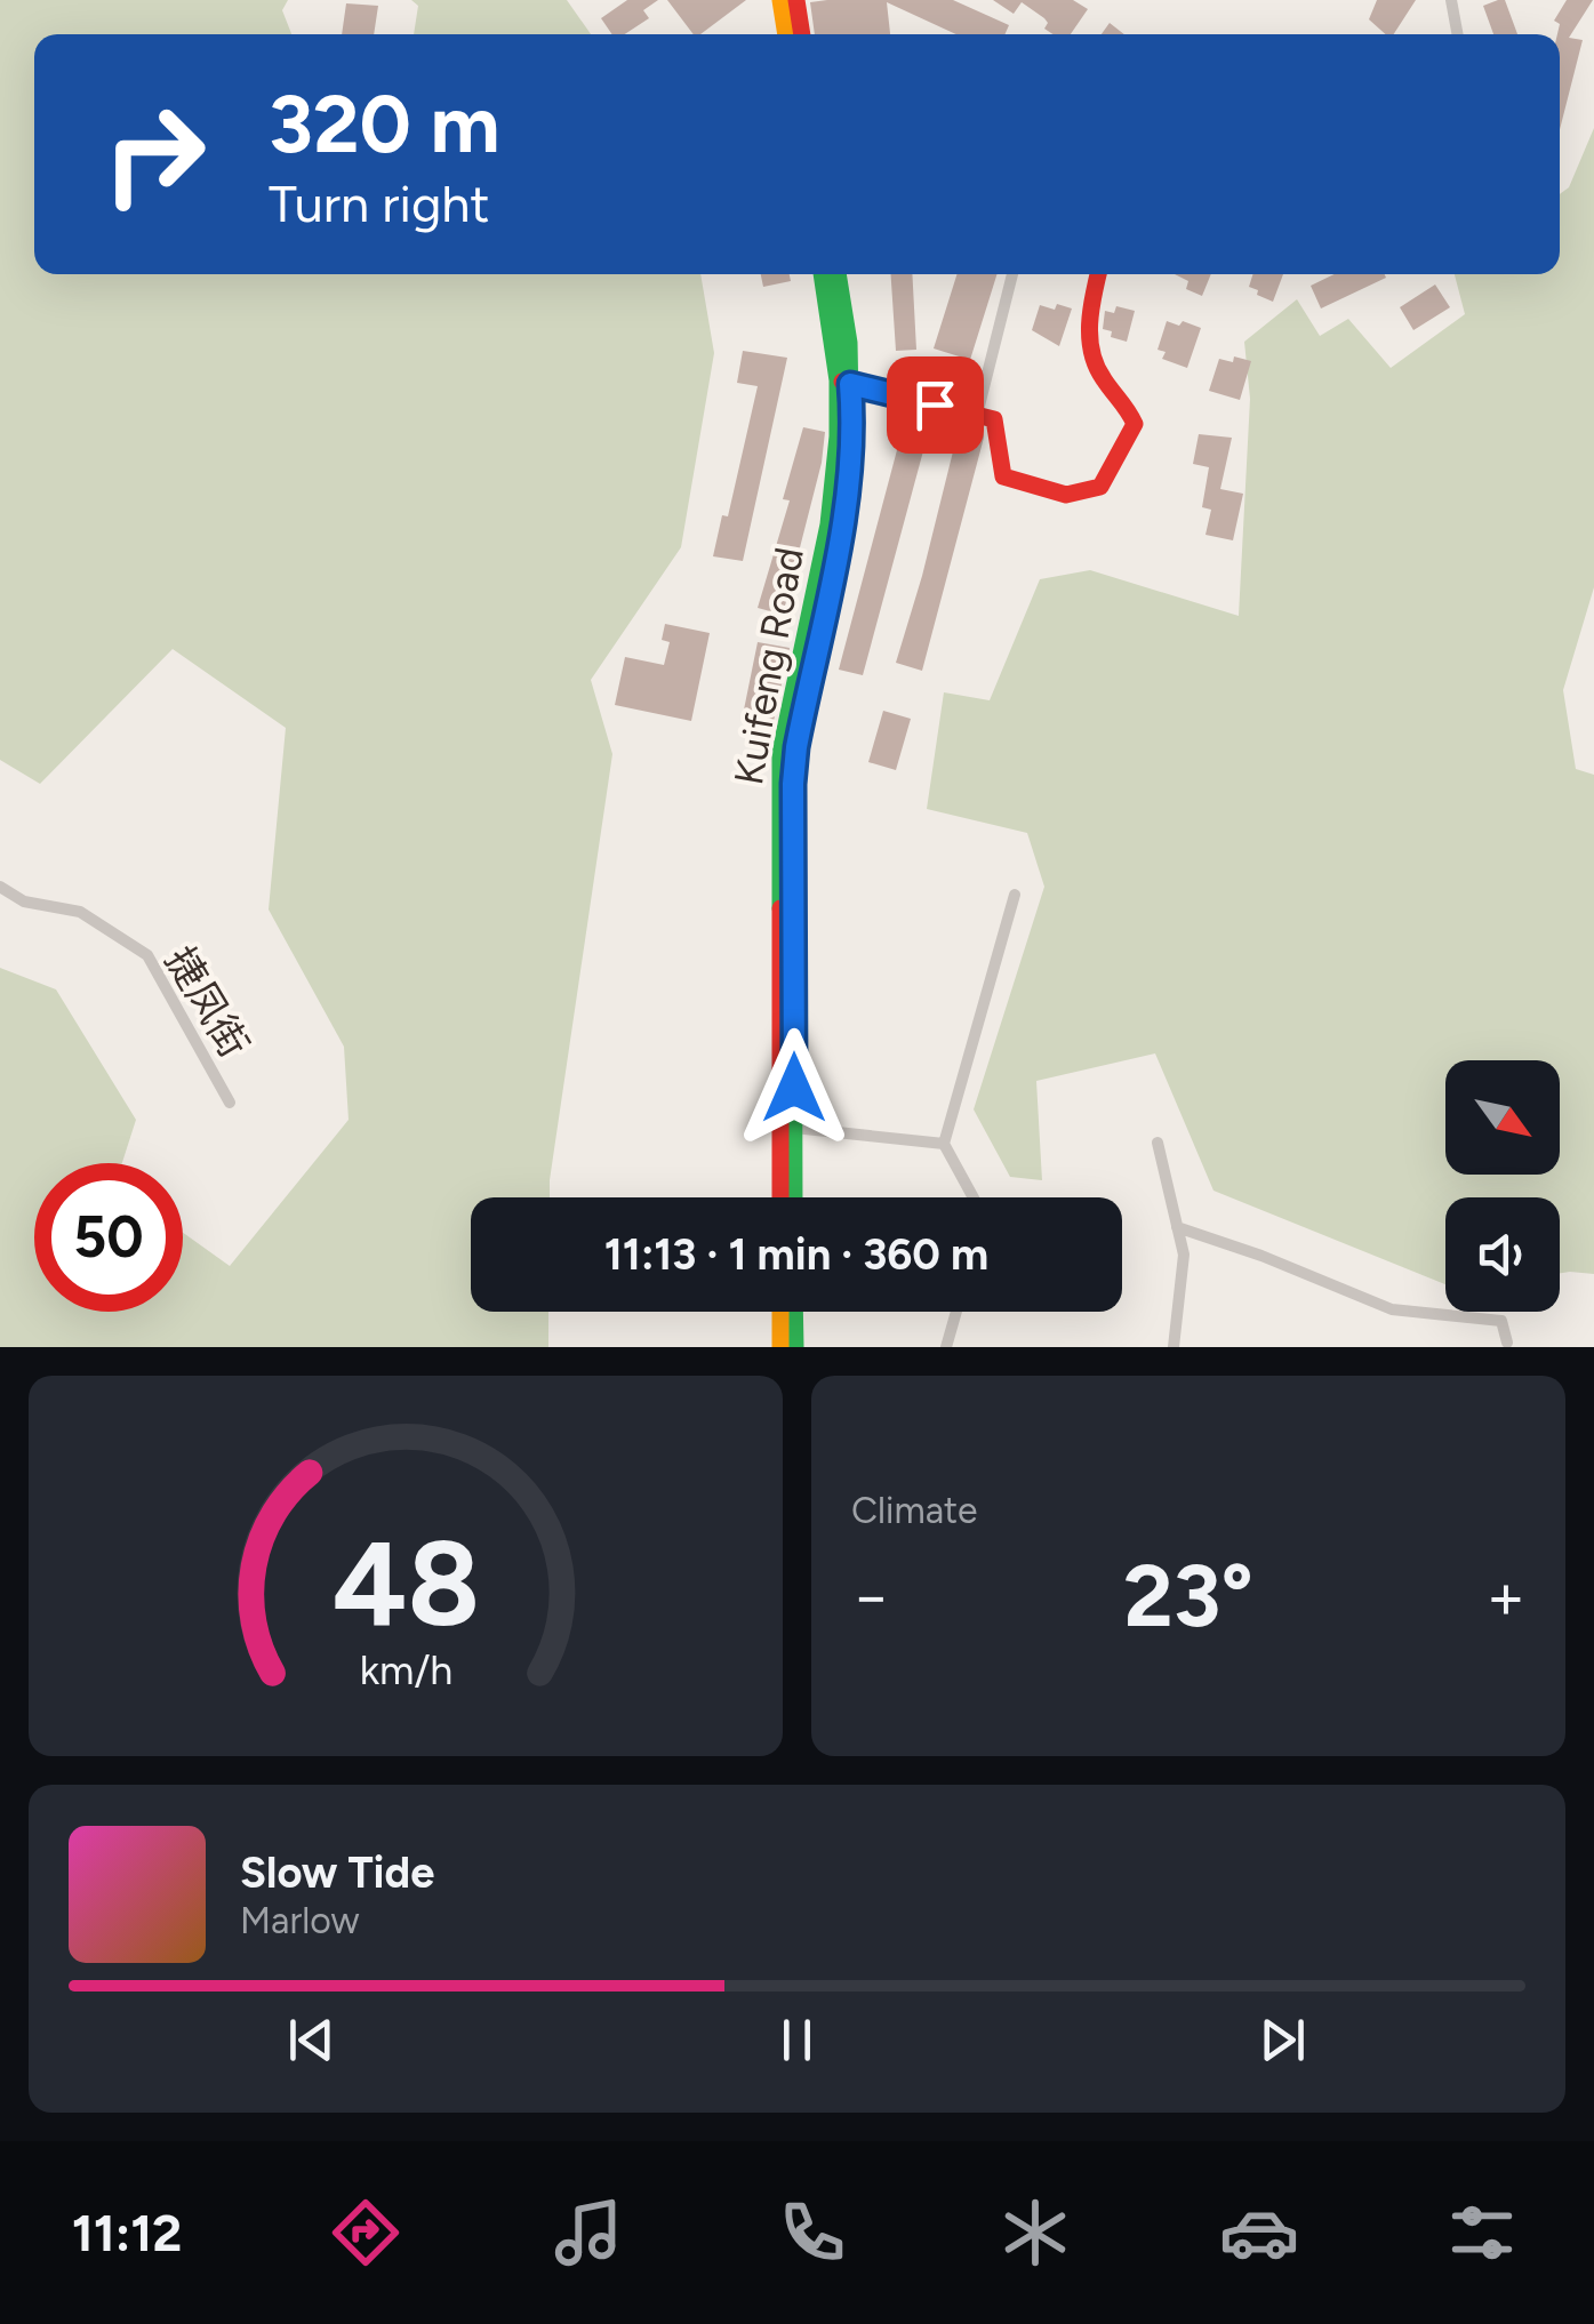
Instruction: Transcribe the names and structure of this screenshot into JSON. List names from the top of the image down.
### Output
{
  "streets": {
    "main road": ["Kuifeng Road"],
    "street": ["捷凤街"]
  },
  "north": "bottom right",
  "page": {
    "turn": ["320 m", "Turn right"],
    "limit": "50",
    "trip": "11:13 · 1 min · 360 m",
    "tile": "Climate",
    "heat": ["−", "23°", "+"],
    "song": ["Slow Tide", "Marlow"],
    "tabs": "11:12",
    "gauge": ["48", "km/h"]
  }
}
